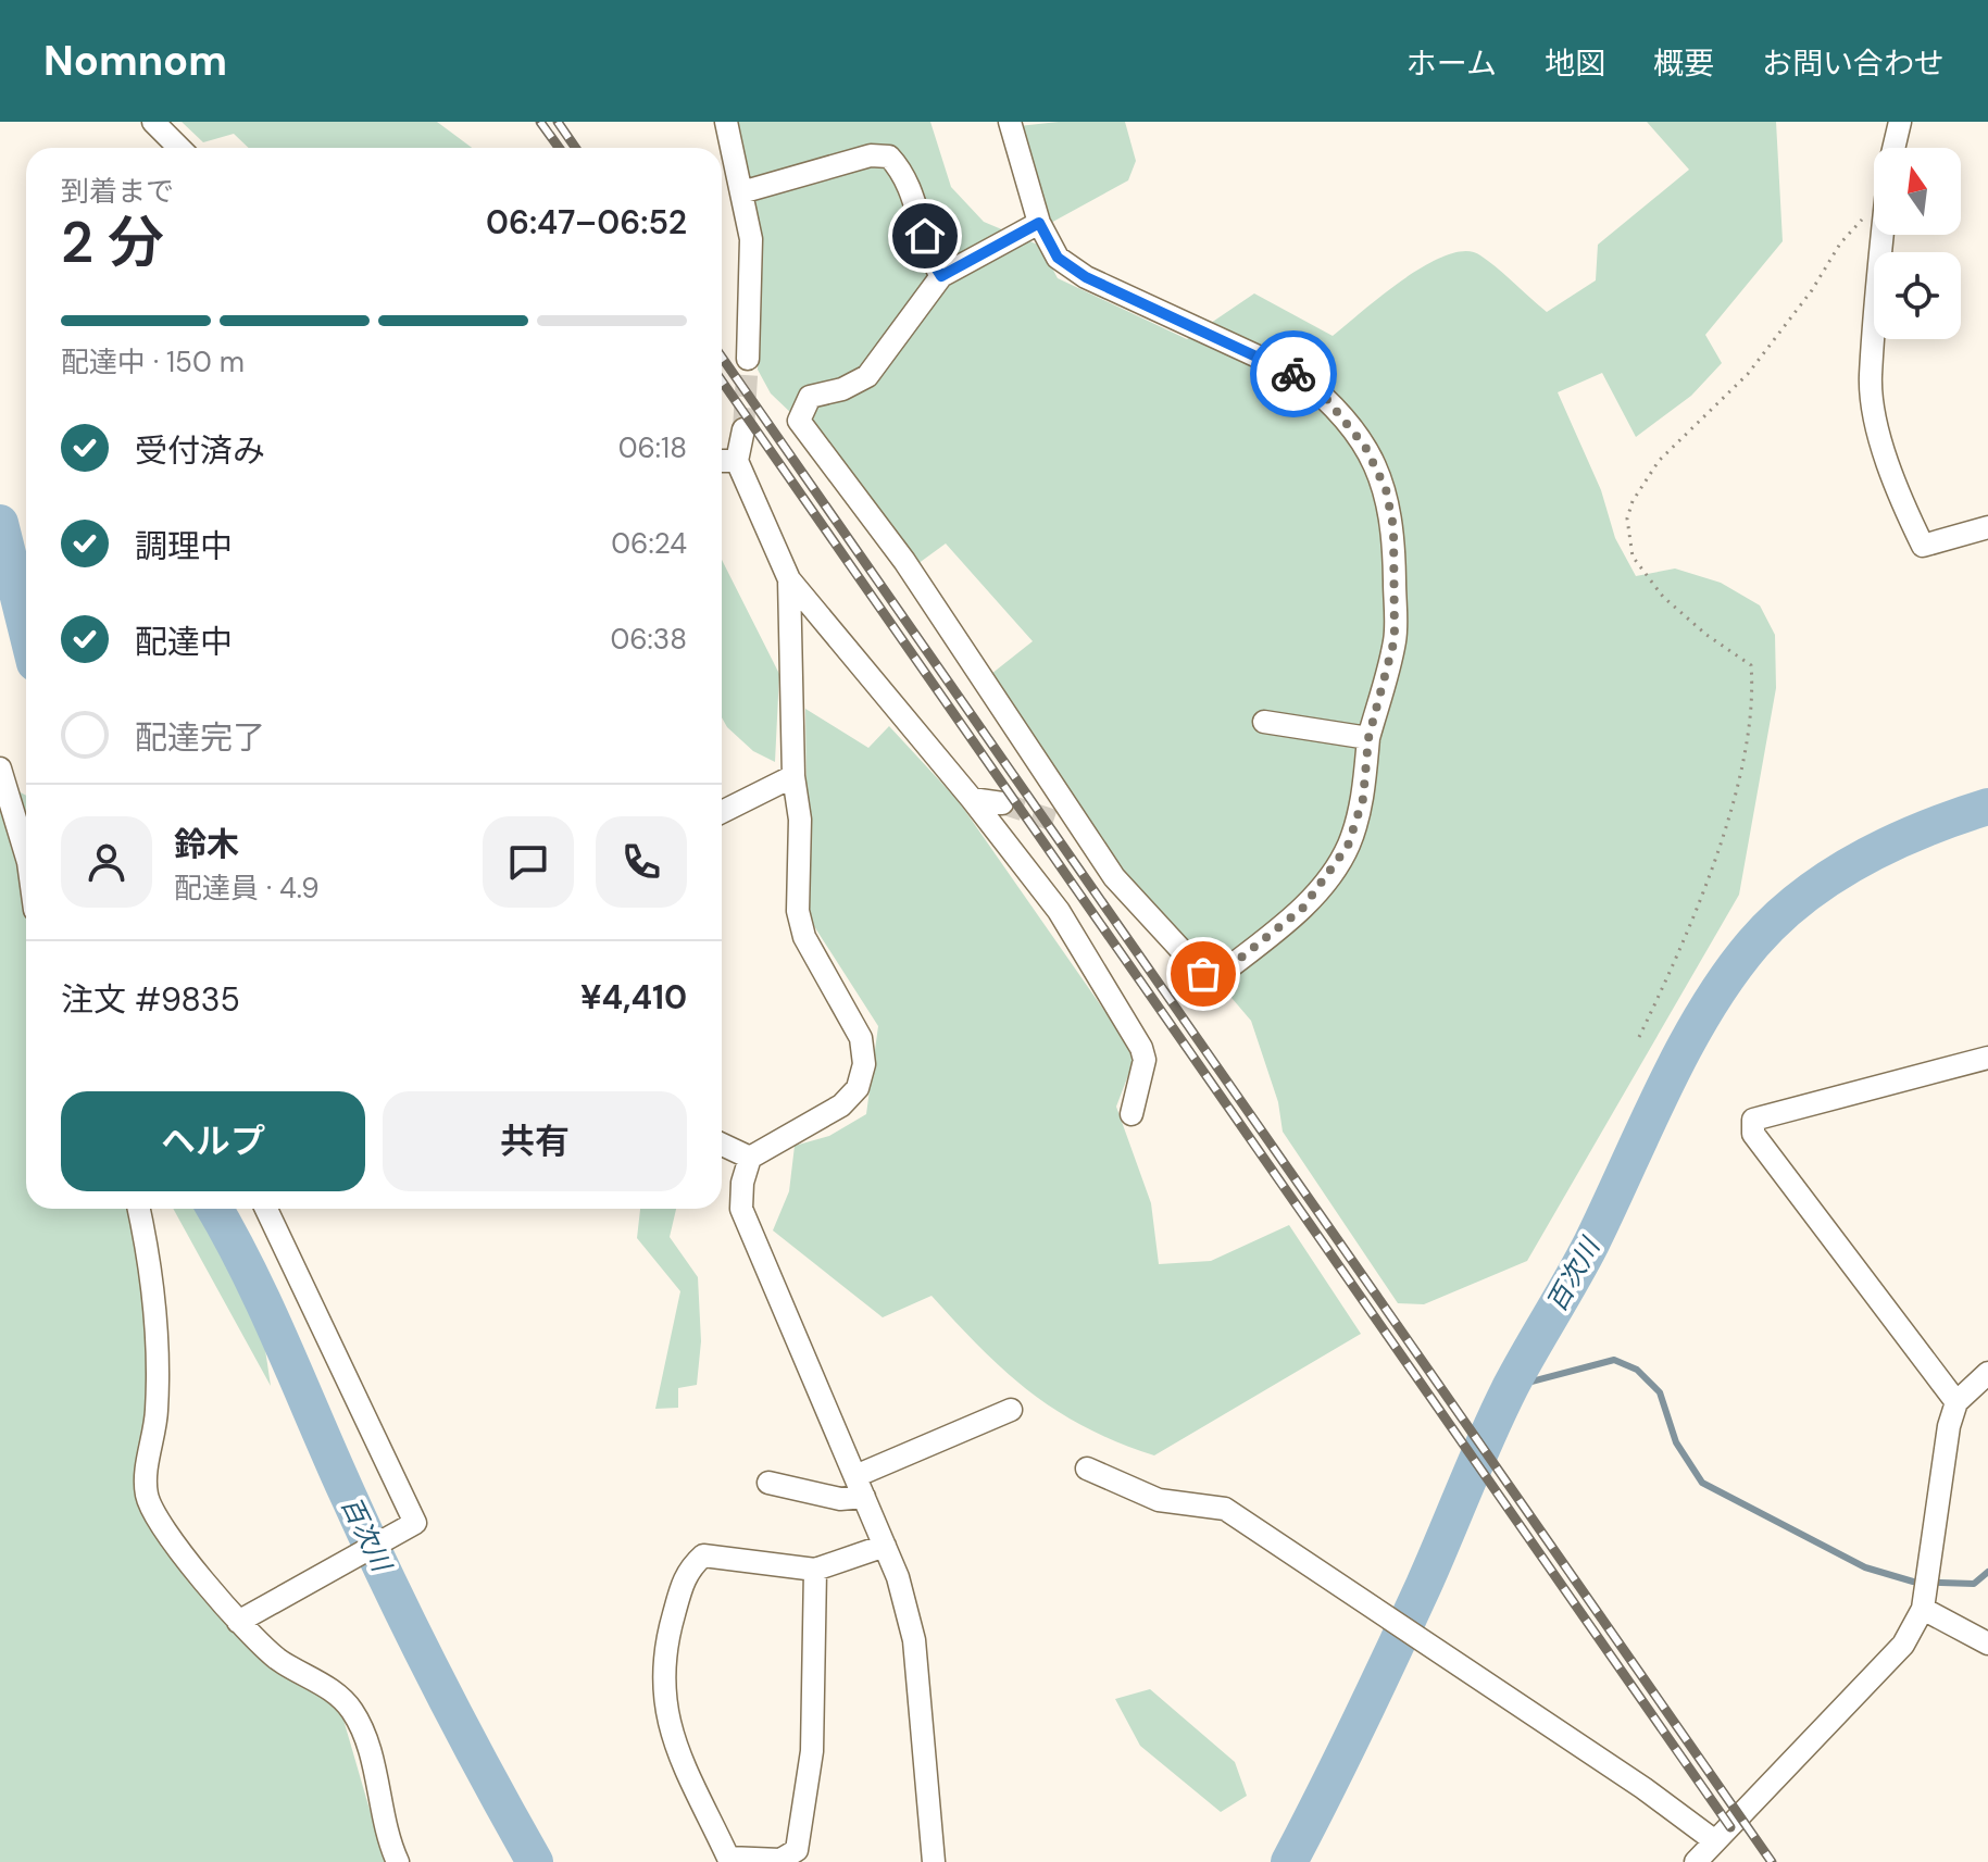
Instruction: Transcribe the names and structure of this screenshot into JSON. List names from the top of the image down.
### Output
{
  "water": ["百次川"],
  "north": "top",
  "page": {
    "header": "Nomnom",
    "nav": [
      "ホーム",
      "地図",
      "概要",
      "お問い合わせ"
    ],
    "heading": ["2 分", "到着まで", "06:47–06:52"],
    "panel": [
      "鈴木",
      "配達員 · 4.9",
      "注文 #9835",
      "¥4,410"
    ],
    "bar": "配達中 · 150 m",
    "list": [
      ["受付済み", "06:18"],
      ["調理中", "06:24"],
      ["配達中", "06:38"],
      "配達完了"
    ],
    "buttons": ["ヘルプ", "共有"]
  }
}
